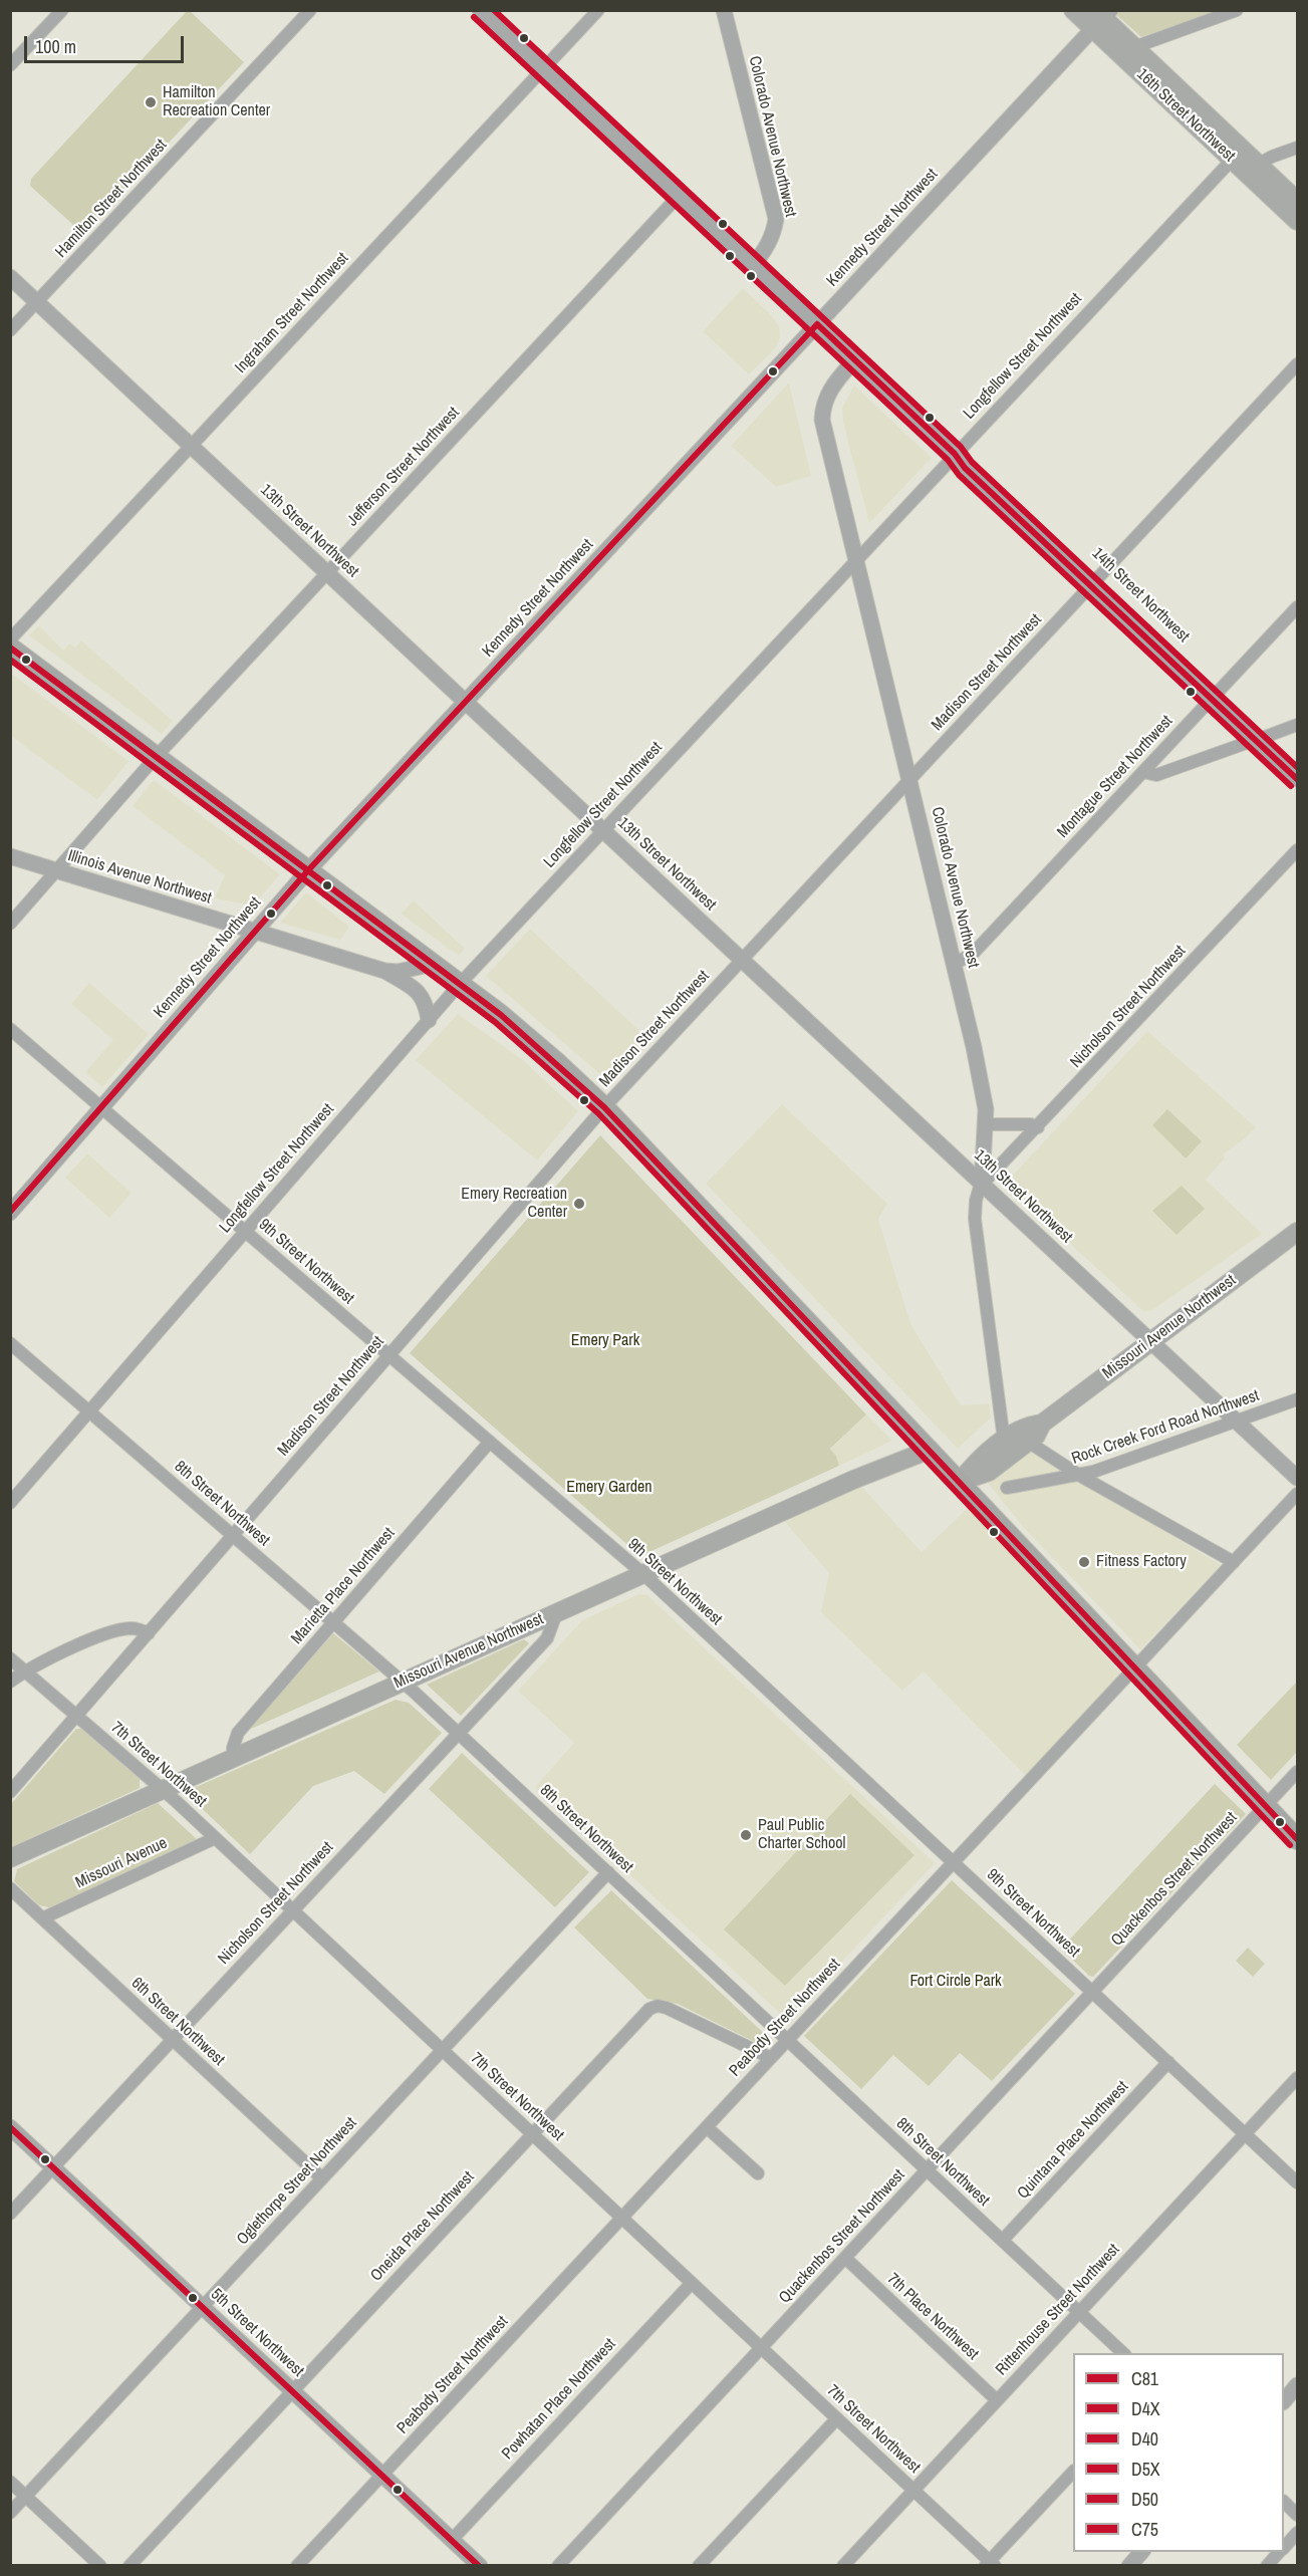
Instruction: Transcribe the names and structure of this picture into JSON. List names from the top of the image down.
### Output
{
  "streets": {
    "main road": ["16th Street Northwest", "Missouri Avenue Northwest"],
    "street": [
      "Colorado Avenue Northwest",
      "Hamilton Street Northwest",
      "Kennedy Street Northwest",
      "Ingraham Street Northwest",
      "Longfellow Street Northwest",
      "Jefferson Street Northwest",
      "13th Street Northwest",
      "14th Street Northwest",
      "Madison Street Northwest",
      "Montague Street Northwest",
      "Illinois Avenue Northwest",
      "Nicholson Street Northwest",
      "9th Street Northwest",
      "Rock Creek Ford Road Northwest",
      "8th Street Northwest",
      "Marietta Place Northwest",
      "7th Street Northwest",
      "Missouri Avenue",
      "Quackenbos Street Northwest",
      "Peabody Street Northwest",
      "6th Street Northwest",
      "Quintana Place Northwest",
      "Oglethorpe Street Northwest",
      "Oneida Place Northwest",
      "Rittenhouse Street Northwest",
      "7th Place Northwest",
      "5th Street Northwest",
      "Powhatan Place Northwest"
    ]
  },
  "crossings": [
    ["16th Street Northwest", "Kennedy Street Northwest"],
    ["16th Street Northwest", "Longfellow Street Northwest"],
    ["Colorado Avenue Northwest", "Longfellow Street Northwest"],
    ["Colorado Avenue Northwest", "13th Street Northwest"],
    ["Colorado Avenue Northwest", "14th Street Northwest"],
    ["Colorado Avenue Northwest", "Madison Street Northwest"],
    ["Colorado Avenue Northwest", "Montague Street Northwest"],
    ["Colorado Avenue Northwest", "Nicholson Street Northwest"],
    ["Colorado Avenue Northwest", "Missouri Avenue Northwest"],
    ["Hamilton Street Northwest", "13th Street Northwest"],
    ["Kennedy Street Northwest", "13th Street Northwest"],
    ["Kennedy Street Northwest", "14th Street Northwest"],
    ["Kennedy Street Northwest", "Illinois Avenue Northwest"],
    ["Kennedy Street Northwest", "9th Street Northwest"],
    ["Ingraham Street Northwest", "13th Street Northwest"],
    ["Ingraham Street Northwest", "14th Street Northwest"],
    ["Longfellow Street Northwest", "13th Street Northwest"],
    ["Longfellow Street Northwest", "14th Street Northwest"],
    ["Longfellow Street Northwest", "9th Street Northwest"],
    ["Longfellow Street Northwest", "8th Street Northwest"],
    ["Jefferson Street Northwest", "13th Street Northwest"],
    ["Jefferson Street Northwest", "14th Street Northwest"],
    ["Jefferson Street Northwest", "Illinois Avenue Northwest"],
    ["13th Street Northwest", "Madison Street Northwest"],
    ["13th Street Northwest", "Nicholson Street Northwest"],
    ["13th Street Northwest", "Missouri Avenue Northwest"],
    ["13th Street Northwest", "Rock Creek Ford Road Northwest"],
    ["14th Street Northwest", "Madison Street Northwest"],
    ["14th Street Northwest", "Montague Street Northwest"],
    ["Madison Street Northwest", "9th Street Northwest"],
    ["Madison Street Northwest", "8th Street Northwest"],
    ["Madison Street Northwest", "7th Street Northwest"],
    ["Nicholson Street Northwest", "Missouri Avenue Northwest"],
    ["Nicholson Street Northwest", "8th Street Northwest"],
    ["Nicholson Street Northwest", "7th Street Northwest"],
    ["Nicholson Street Northwest", "6th Street Northwest"],
    ["Nicholson Street Northwest", "5th Street Northwest"],
    ["9th Street Northwest", "Missouri Avenue Northwest"],
    ["9th Street Northwest", "Marietta Place Northwest"],
    ["9th Street Northwest", "Quackenbos Street Northwest"],
    ["9th Street Northwest", "Peabody Street Northwest"],
    ["9th Street Northwest", "Quintana Place Northwest"],
    ["9th Street Northwest", "Rittenhouse Street Northwest"],
    ["Missouri Avenue Northwest", "8th Street Northwest"],
    ["Missouri Avenue Northwest", "Marietta Place Northwest"],
    ["Missouri Avenue Northwest", "7th Street Northwest"],
    ["8th Street Northwest", "Marietta Place Northwest"],
    ["8th Street Northwest", "Quackenbos Street Northwest"],
    ["8th Street Northwest", "Peabody Street Northwest"],
    ["8th Street Northwest", "Quintana Place Northwest"],
    ["8th Street Northwest", "Oglethorpe Street Northwest"],
    ["8th Street Northwest", "Rittenhouse Street Northwest"],
    ["7th Street Northwest", "Missouri Avenue"],
    ["7th Street Northwest", "Quackenbos Street Northwest"],
    ["7th Street Northwest", "Peabody Street Northwest"],
    ["7th Street Northwest", "Oglethorpe Street Northwest"],
    ["7th Street Northwest", "Oneida Place Northwest"],
    ["7th Street Northwest", "Rittenhouse Street Northwest"],
    ["7th Street Northwest", "Powhatan Place Northwest"],
    ["Missouri Avenue", "6th Street Northwest"],
    ["Quackenbos Street Northwest", "7th Place Northwest"],
    ["Peabody Street Northwest", "Oneida Place Northwest"],
    ["Peabody Street Northwest", "5th Street Northwest"],
    ["6th Street Northwest", "Oglethorpe Street Northwest"],
    ["Oglethorpe Street Northwest", "5th Street Northwest"],
    ["Oneida Place Northwest", "5th Street Northwest"],
    ["Rittenhouse Street Northwest", "7th Place Northwest"],
    ["5th Street Northwest", "Powhatan Place Northwest"]
  ],
  "parks": ["Emery Park", "Emery Garden", "Fort Circle Park"],
  "places": [
    "Hamilton Recreation Center",
    "Emery Recreation Center",
    "Fitness Factory",
    "Paul Public Charter School"
  ],
  "lines": [
    "transit line D50",
    "transit line D5X",
    "transit line C81",
    "transit line D4X",
    "transit line D40",
    "transit line C75"
  ],
  "legend": [
    "C81",
    "D4X",
    "D40",
    "D5X",
    "D50",
    "C75"
  ],
  "scale_bar": "100 m"
}
